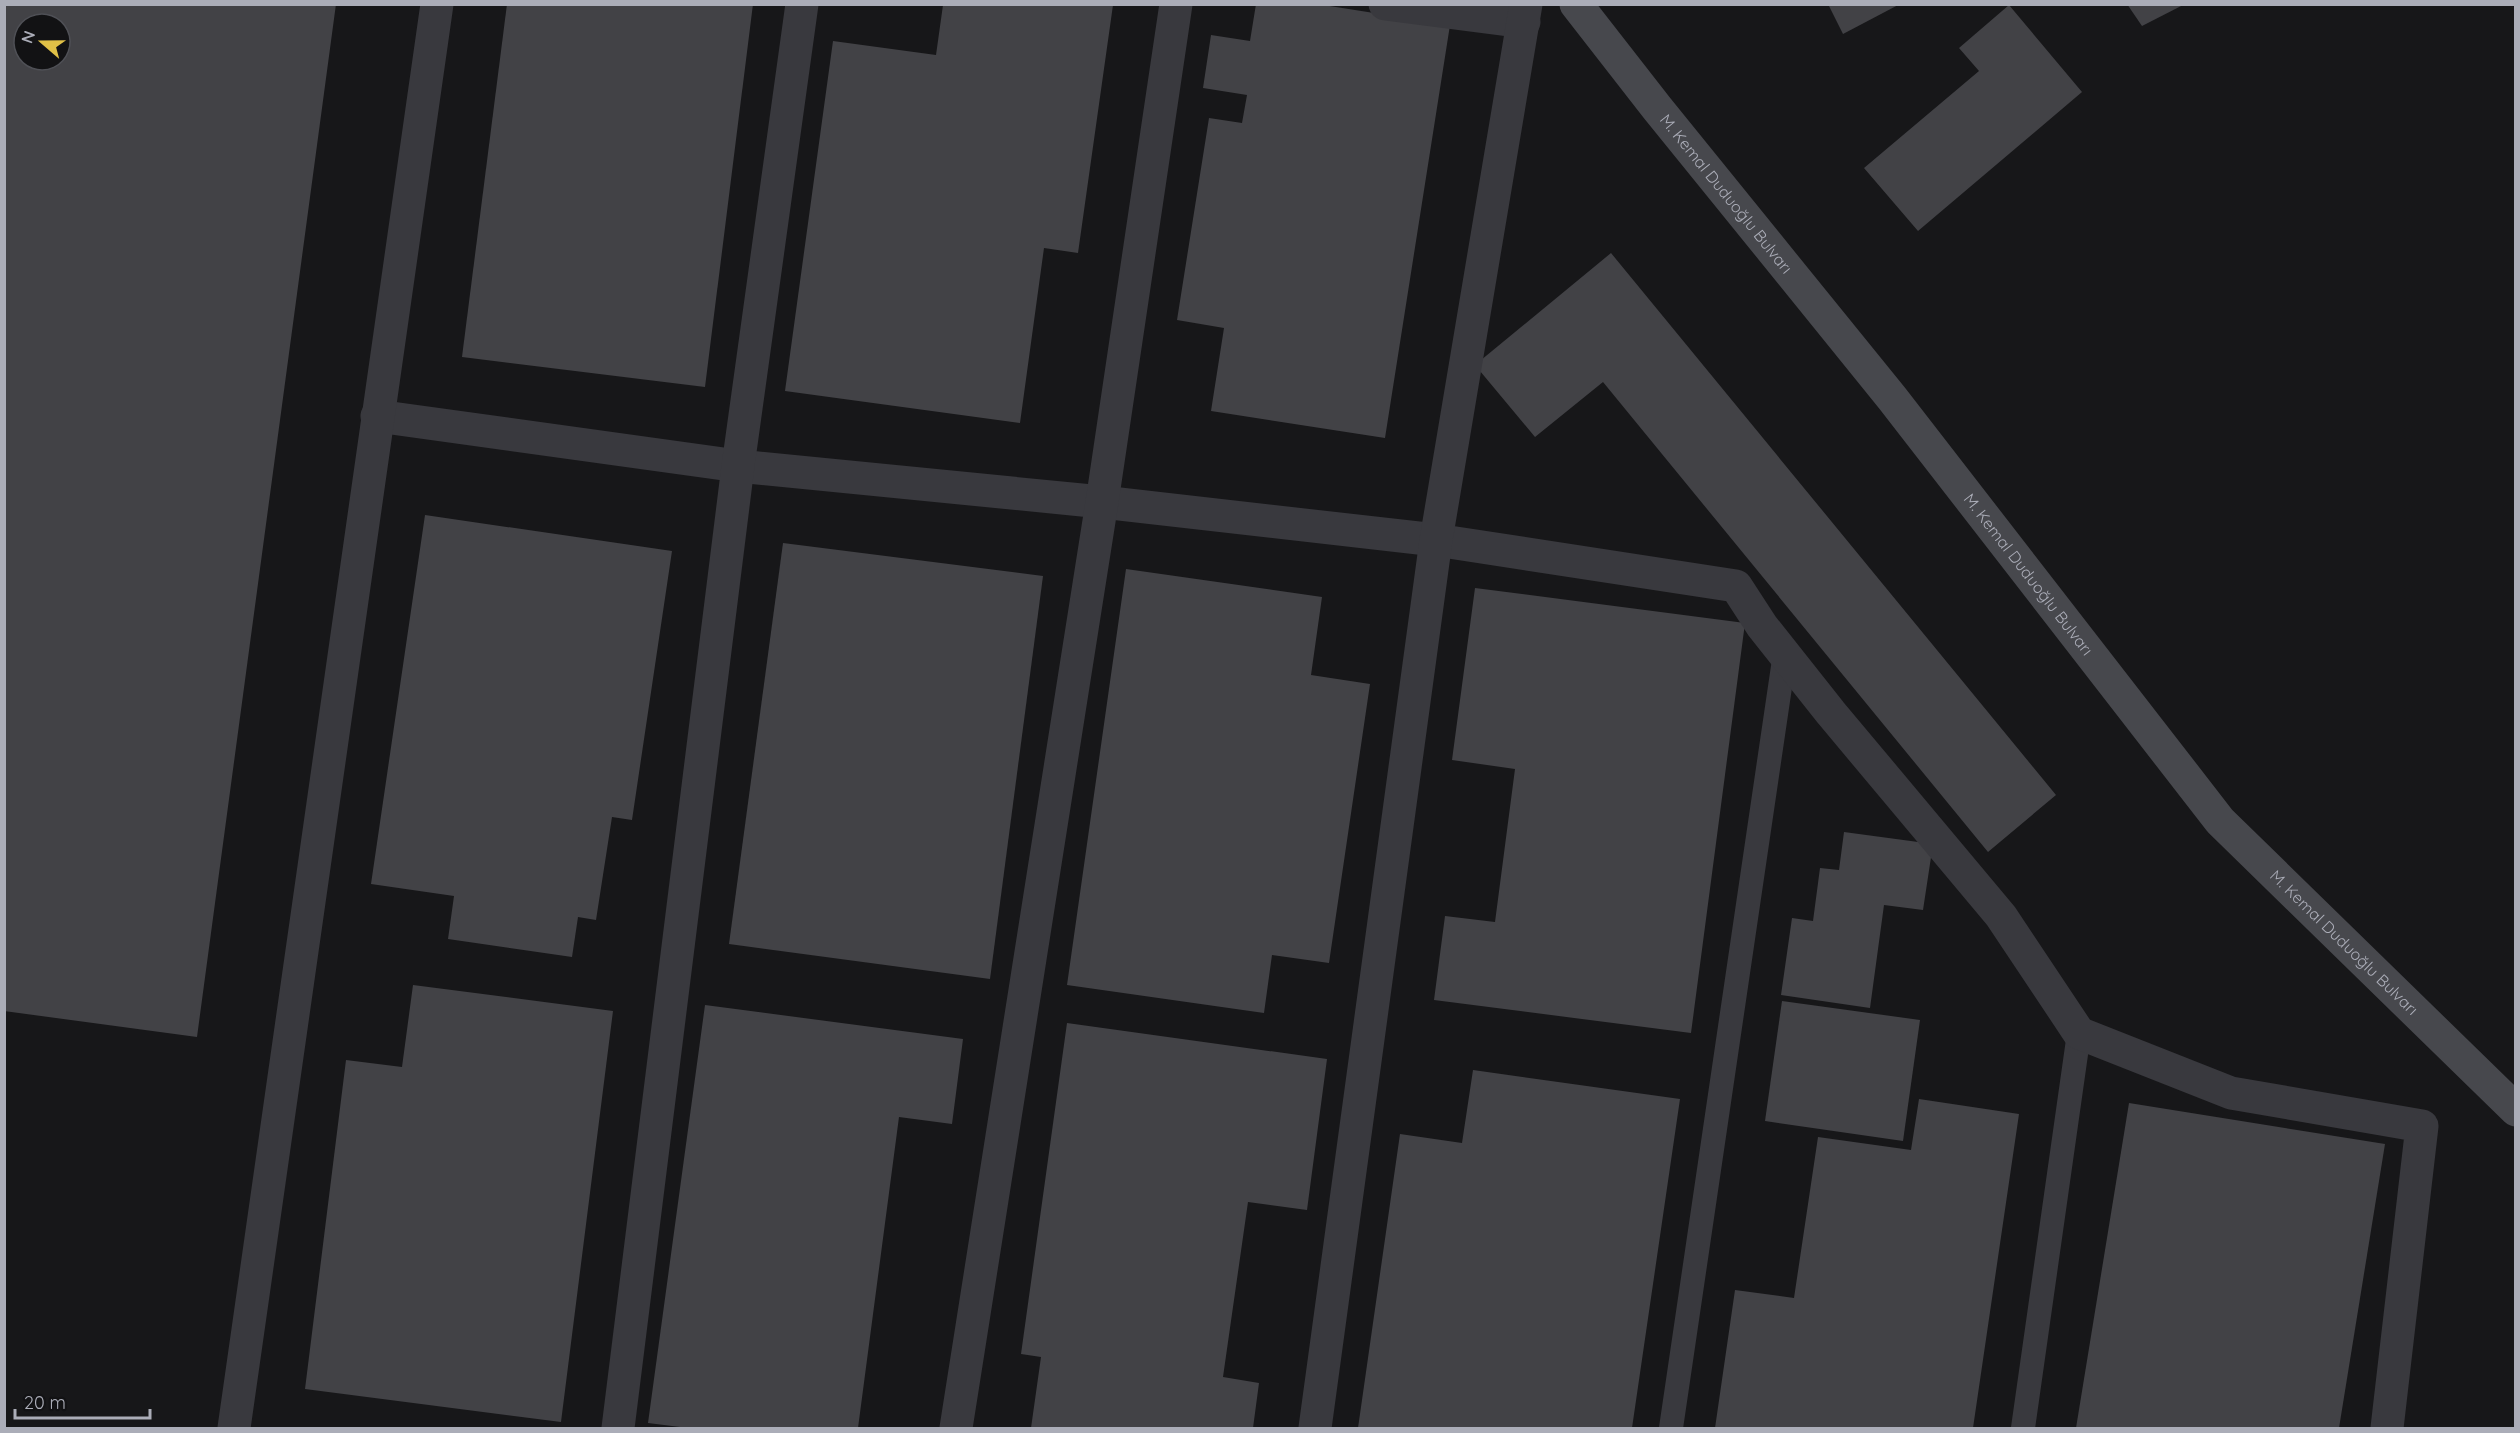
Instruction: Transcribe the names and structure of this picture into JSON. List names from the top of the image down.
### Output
{
  "streets": {
    "street": ["M. Kemal Duduoğlu Bulvarı"]
  },
  "scale_bar": "20 m",
  "north": "left"
}
